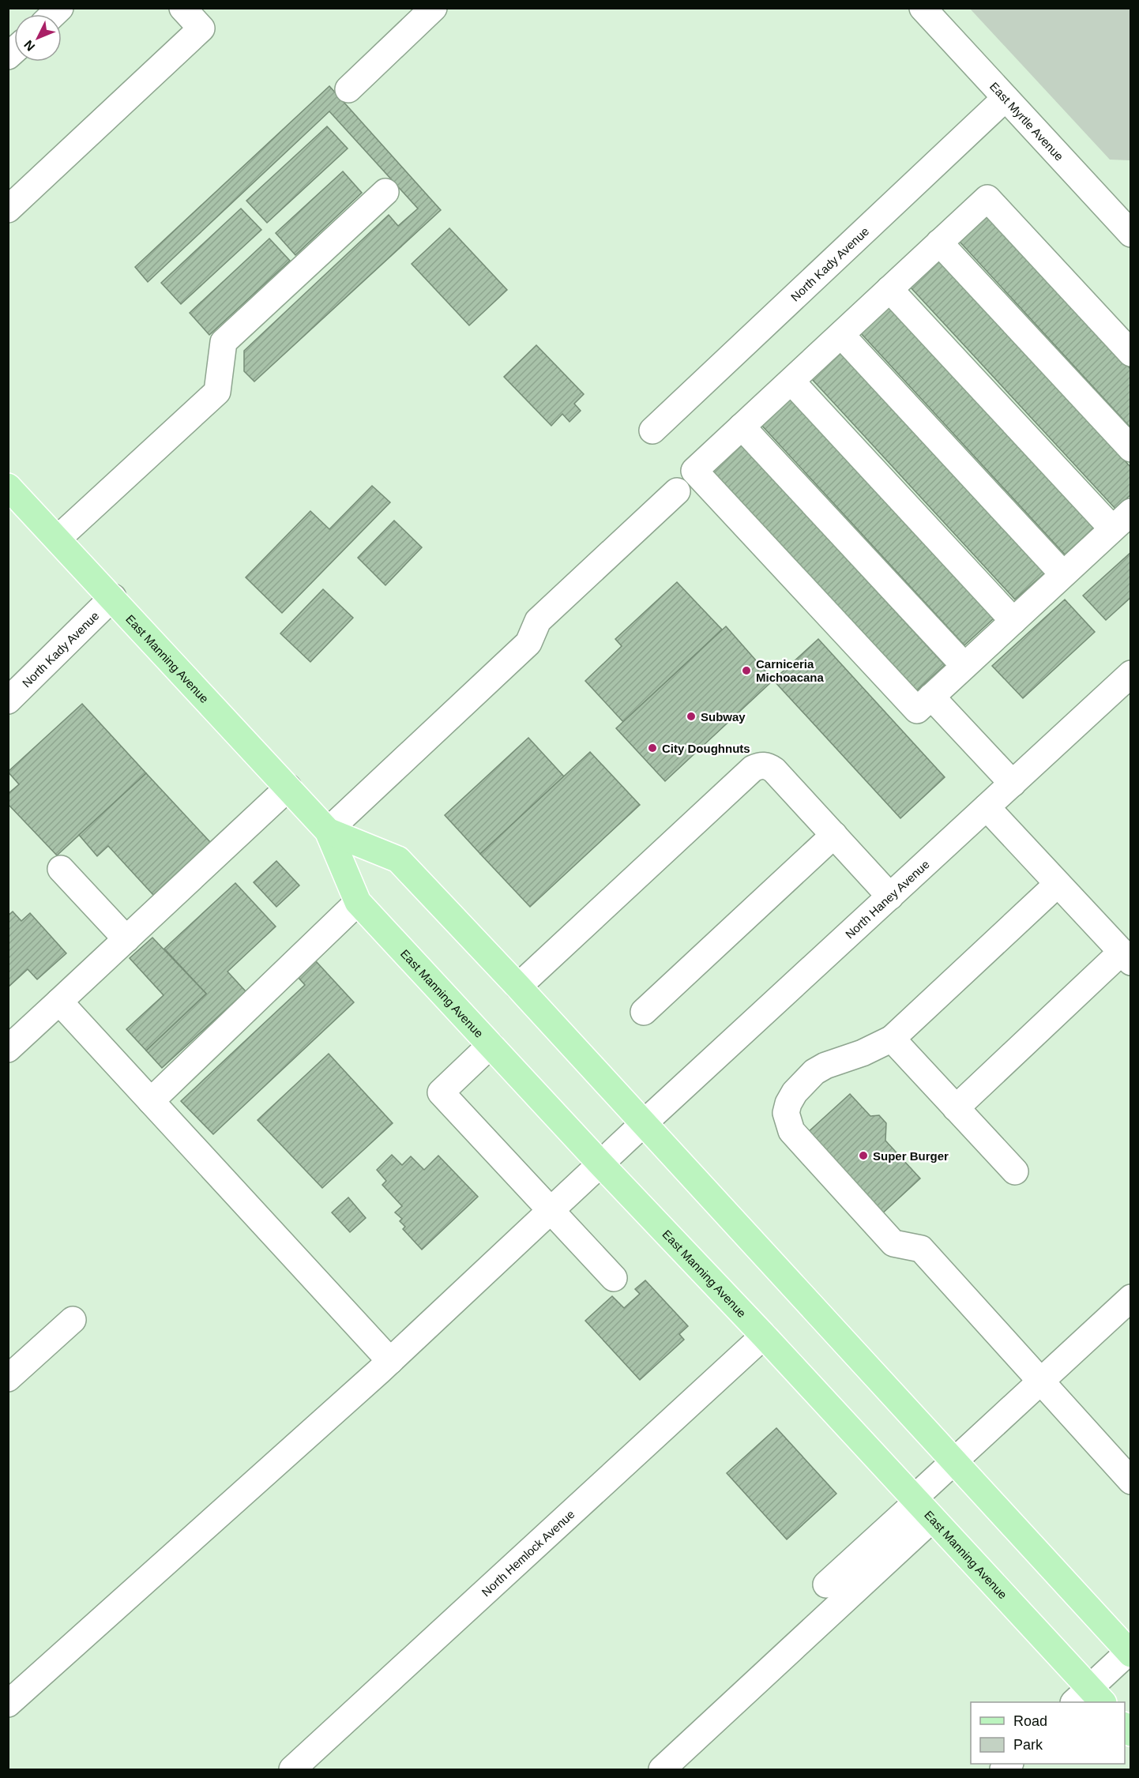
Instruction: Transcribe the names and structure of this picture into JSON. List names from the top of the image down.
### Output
{
  "streets": {
    "main road": ["East Manning Avenue"],
    "street": [
      "East Myrtle Avenue",
      "North Kady Avenue",
      "North Haney Avenue",
      "North Hemlock Avenue"
    ]
  },
  "crossings": [
    ["East Myrtle Avenue", "North Kady Avenue"],
    ["North Kady Avenue", "East Manning Avenue"],
    ["East Manning Avenue", "North Haney Avenue"],
    ["East Manning Avenue", "North Hemlock Avenue"]
  ],
  "places": [
    "Carniceria Michoacana",
    "Subway",
    "City Doughnuts",
    "Super Burger"
  ],
  "legend": ["Road", "Park"],
  "north": "bottom left"
}
